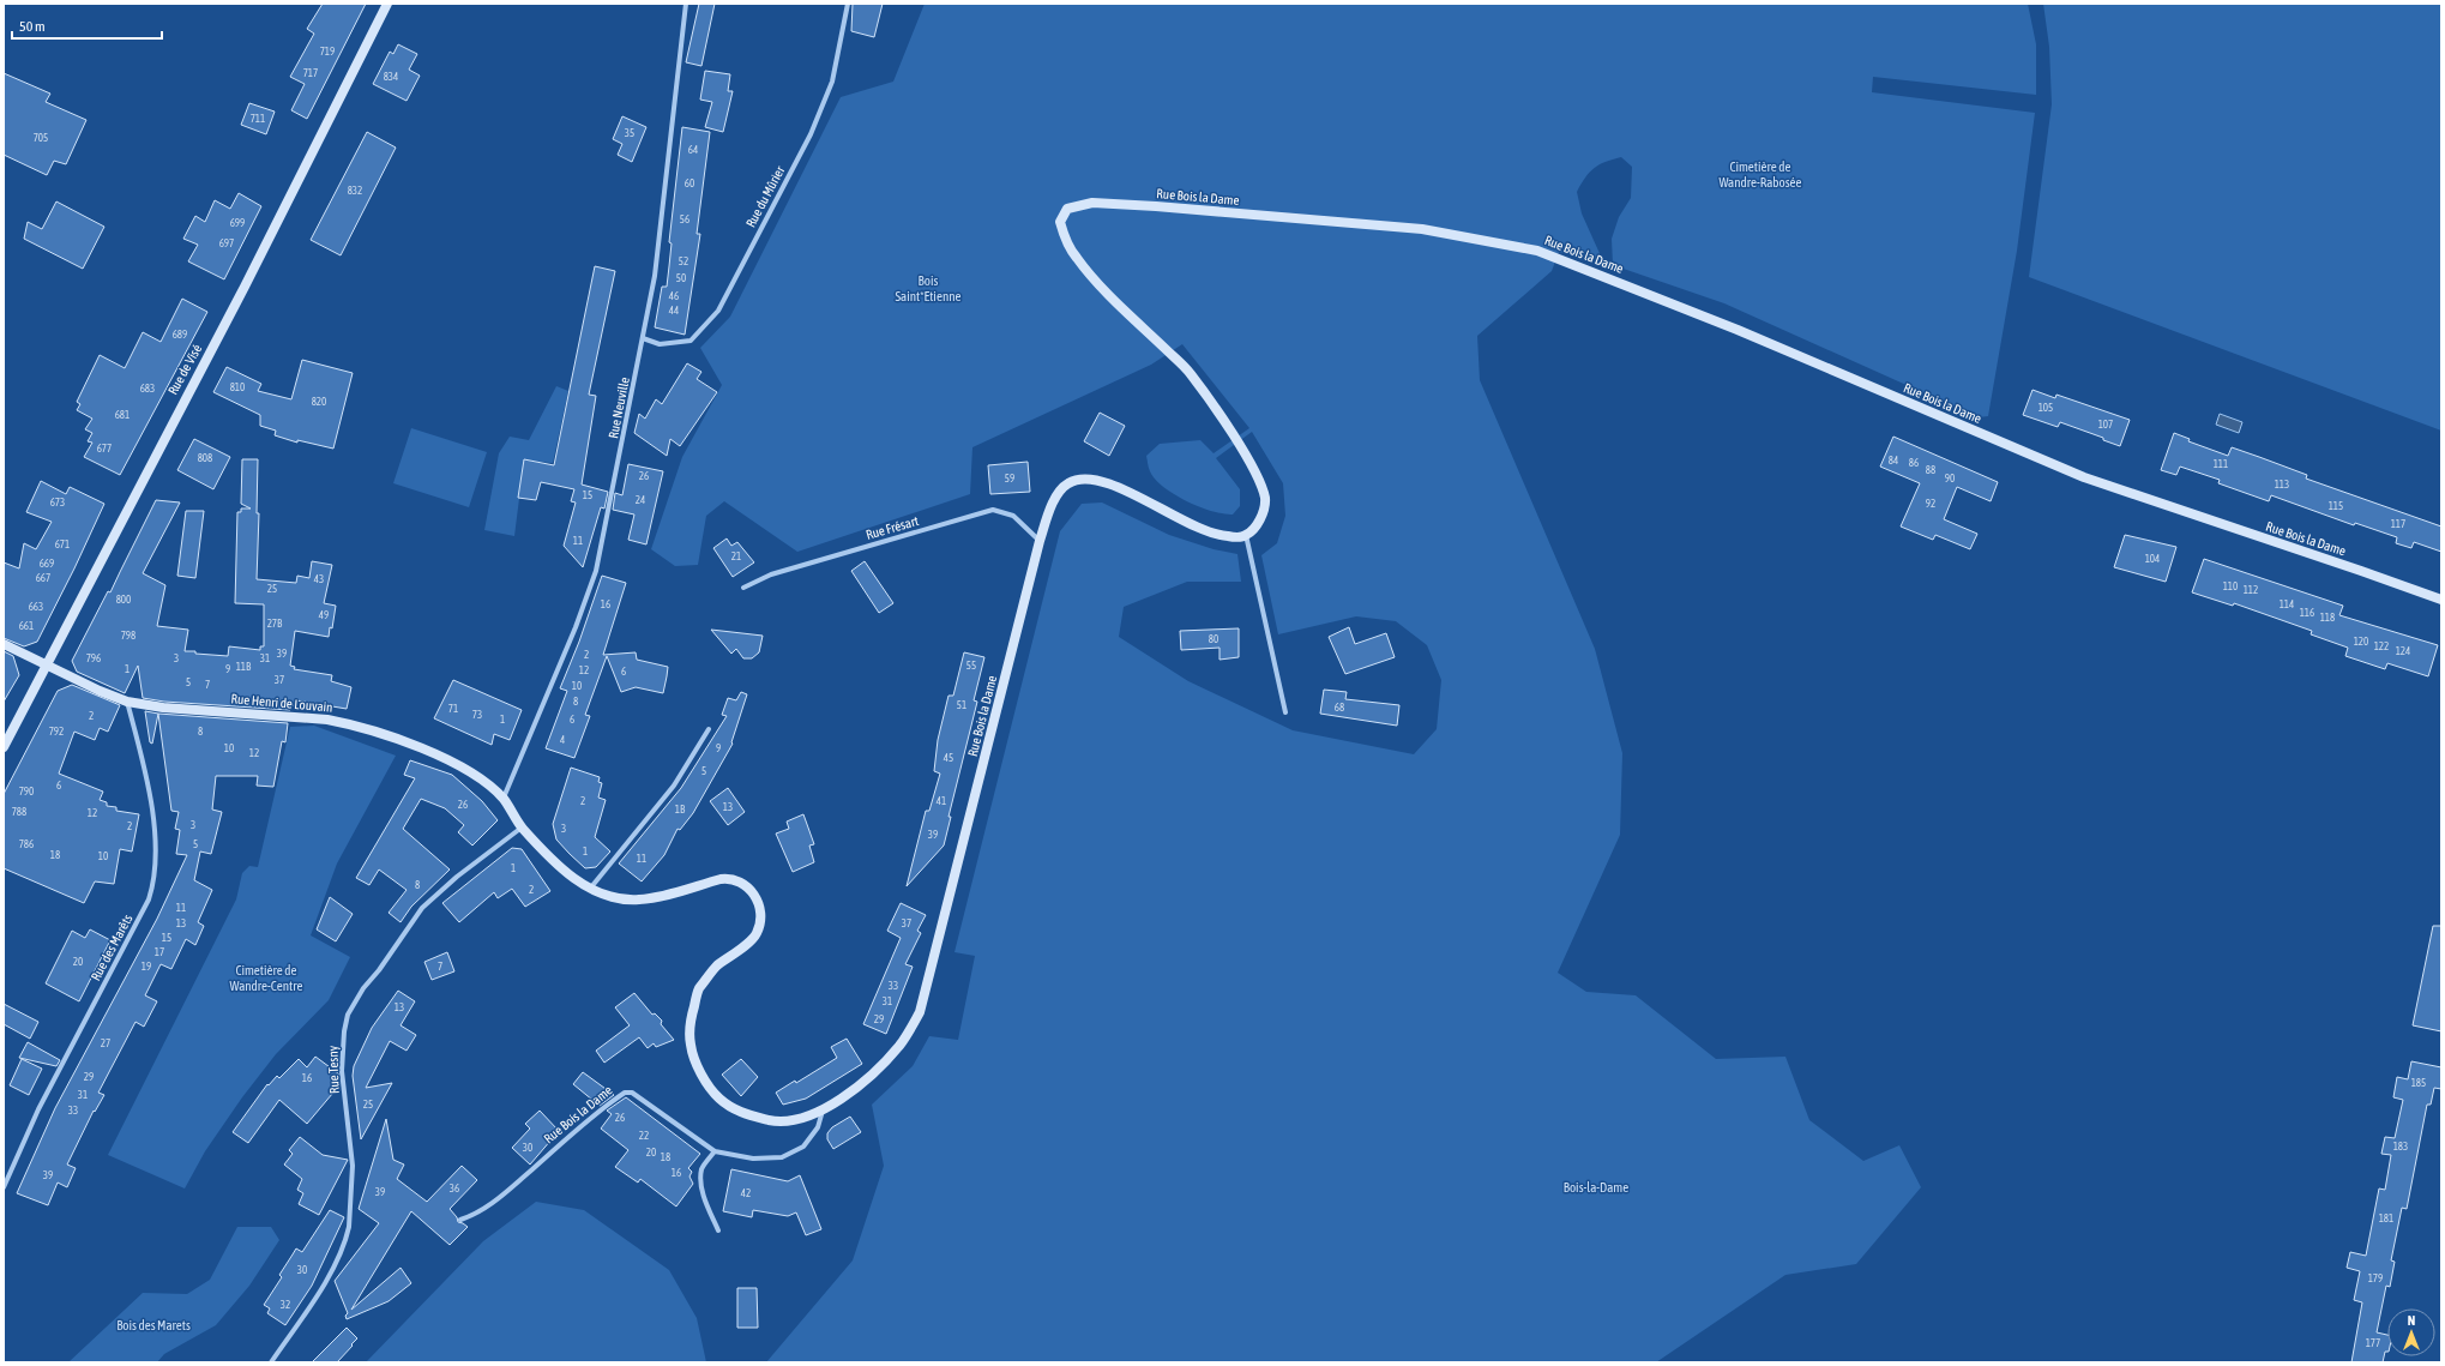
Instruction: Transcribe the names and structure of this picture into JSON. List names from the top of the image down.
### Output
{
  "streets": {
    "street": [
      "Rue du Mûrier",
      "Rue Bois la Dame",
      "Rue de Visé",
      "Rue Neuville",
      "Rue Frésart",
      "Rue Henri de Louvain",
      "Rue des Marêts",
      "Rue Tesny"
    ]
  },
  "crossings": [
    ["Rue du Mûrier", "Rue Neuville"],
    ["Rue Bois la Dame", "Rue Frésart"],
    ["Rue Bois la Dame", "Rue Henri de Louvain"],
    ["Rue Bois la Dame", "Rue Tesny"],
    ["Rue de Visé", "Rue Henri de Louvain"],
    ["Rue Neuville", "Rue Henri de Louvain"],
    ["Rue Henri de Louvain", "Rue des Marêts"],
    ["Rue Henri de Louvain", "Rue Tesny"]
  ],
  "parks": [
    "Cimetière de Wandre-Rabosée",
    "Bois Saint*Etienne",
    "Cimetière de Wandre-Centre",
    "Bois-la-Dame",
    "Bois des Marets"
  ],
  "house_numbers": [
    "719",
    "717",
    "834",
    "711",
    "35",
    "705",
    "64",
    "60",
    "832",
    "56",
    "699",
    "697",
    "52",
    "50",
    "46",
    "44",
    "689",
    "810",
    "683",
    "820",
    "105",
    "681",
    "107",
    "677",
    "808",
    "84",
    "86",
    "111",
    "88",
    "26",
    "59",
    "90",
    "113",
    "15",
    "24",
    "673",
    "92",
    "115",
    "117",
    "11",
    "671",
    "21",
    "104",
    "669",
    "667",
    "43",
    "110",
    "25",
    "112",
    "800",
    "16",
    "114",
    "663",
    "116",
    "49",
    "118",
    "27B",
    "661",
    "798",
    "80",
    "120",
    "122",
    "124",
    "39",
    "2",
    "796",
    "3",
    "31",
    "55",
    "11B",
    "1",
    "9",
    "12",
    "6",
    "37",
    "5",
    "7",
    "10",
    "8",
    "51",
    "68",
    "71",
    "73",
    "2",
    "1",
    "6",
    "792",
    "8",
    "4",
    "10",
    "9",
    "12",
    "45",
    "5",
    "6",
    "790",
    "2",
    "41",
    "26",
    "13",
    "1B",
    "788",
    "12",
    "3",
    "2",
    "3",
    "39",
    "786",
    "5",
    "1",
    "18",
    "10",
    "11",
    "1",
    "8",
    "2",
    "11",
    "13",
    "37",
    "15",
    "17",
    "20",
    "19",
    "7",
    "33",
    "31",
    "13",
    "29",
    "27",
    "29",
    "16",
    "185",
    "31",
    "25",
    "33",
    "26",
    "22",
    "183",
    "30",
    "20",
    "18",
    "16",
    "39",
    "36",
    "39",
    "42",
    "181",
    "30",
    "179",
    "32",
    "177"
  ],
  "scale_bar": "50 m",
  "north": "top"
}
